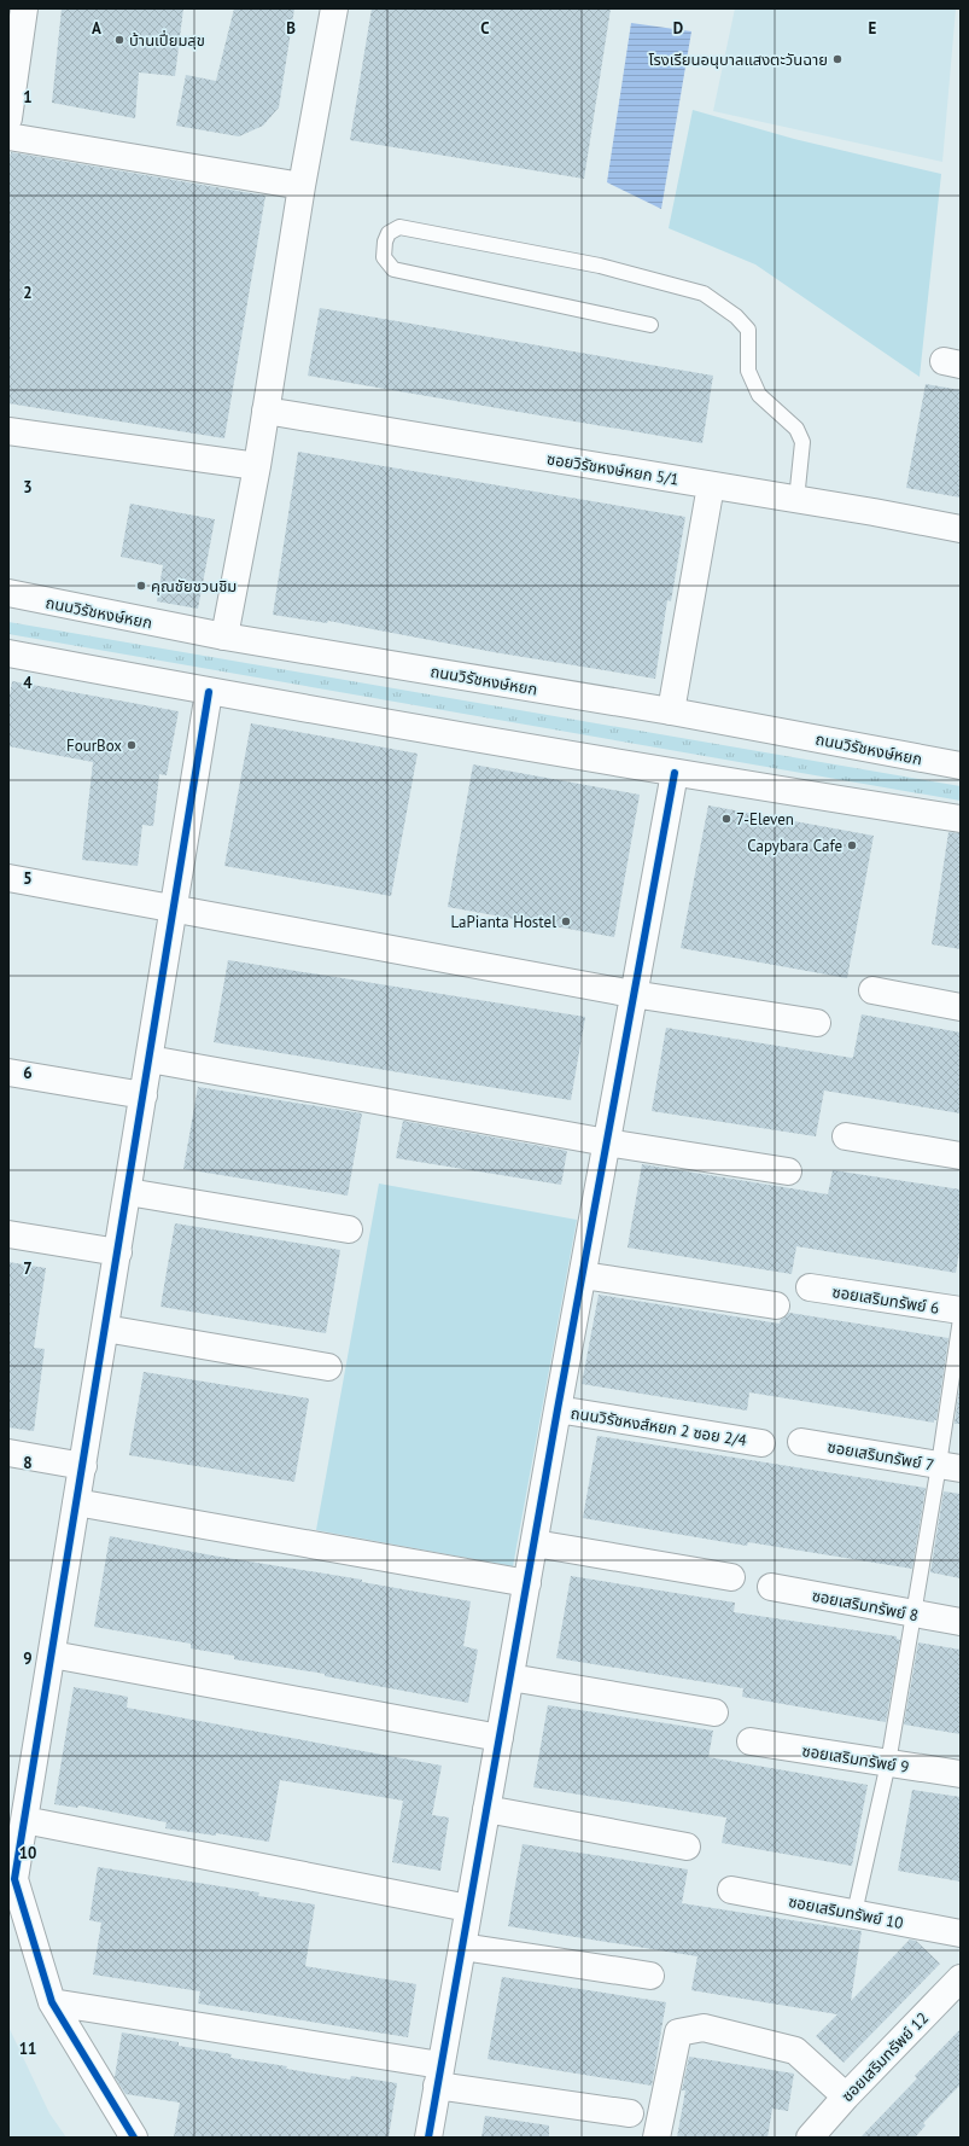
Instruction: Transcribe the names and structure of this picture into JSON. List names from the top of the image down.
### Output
{
  "streets": {
    "street": [
      "ซอยวิรัชหงษ์หยก 5/1",
      "ถนนวิรัชหงษ์หยก",
      "ซอยเสริมทรัพย์ 6",
      "ถนนวิรัชหงส์หยก 2 ซอย 2/4",
      "ซอยเสริมทรัพย์ 7",
      "ซอยเสริมทรัพย์ 8",
      "ซอยเสริมทรัพย์ 9",
      "ซอยเสริมทรัพย์ 10",
      "ซอยเสริมทรัพย์ 12"
    ]
  },
  "places": [
    "บ้านเปี่ยมสุข",
    "โรงเรียนอนุบาลแสงตะวันฉาย",
    "คุณชัยชวนชิม",
    "FourBox",
    "7-Eleven",
    "Capybara Cafe",
    "LaPianta Hostel"
  ],
  "grid": {
    "columns": [
      "A",
      "B",
      "C",
      "D",
      "E"
    ],
    "rows": [
      "1",
      "2",
      "3",
      "4",
      "5",
      "6",
      "7",
      "8",
      "9",
      "10",
      "11"
    ]
  }
}
